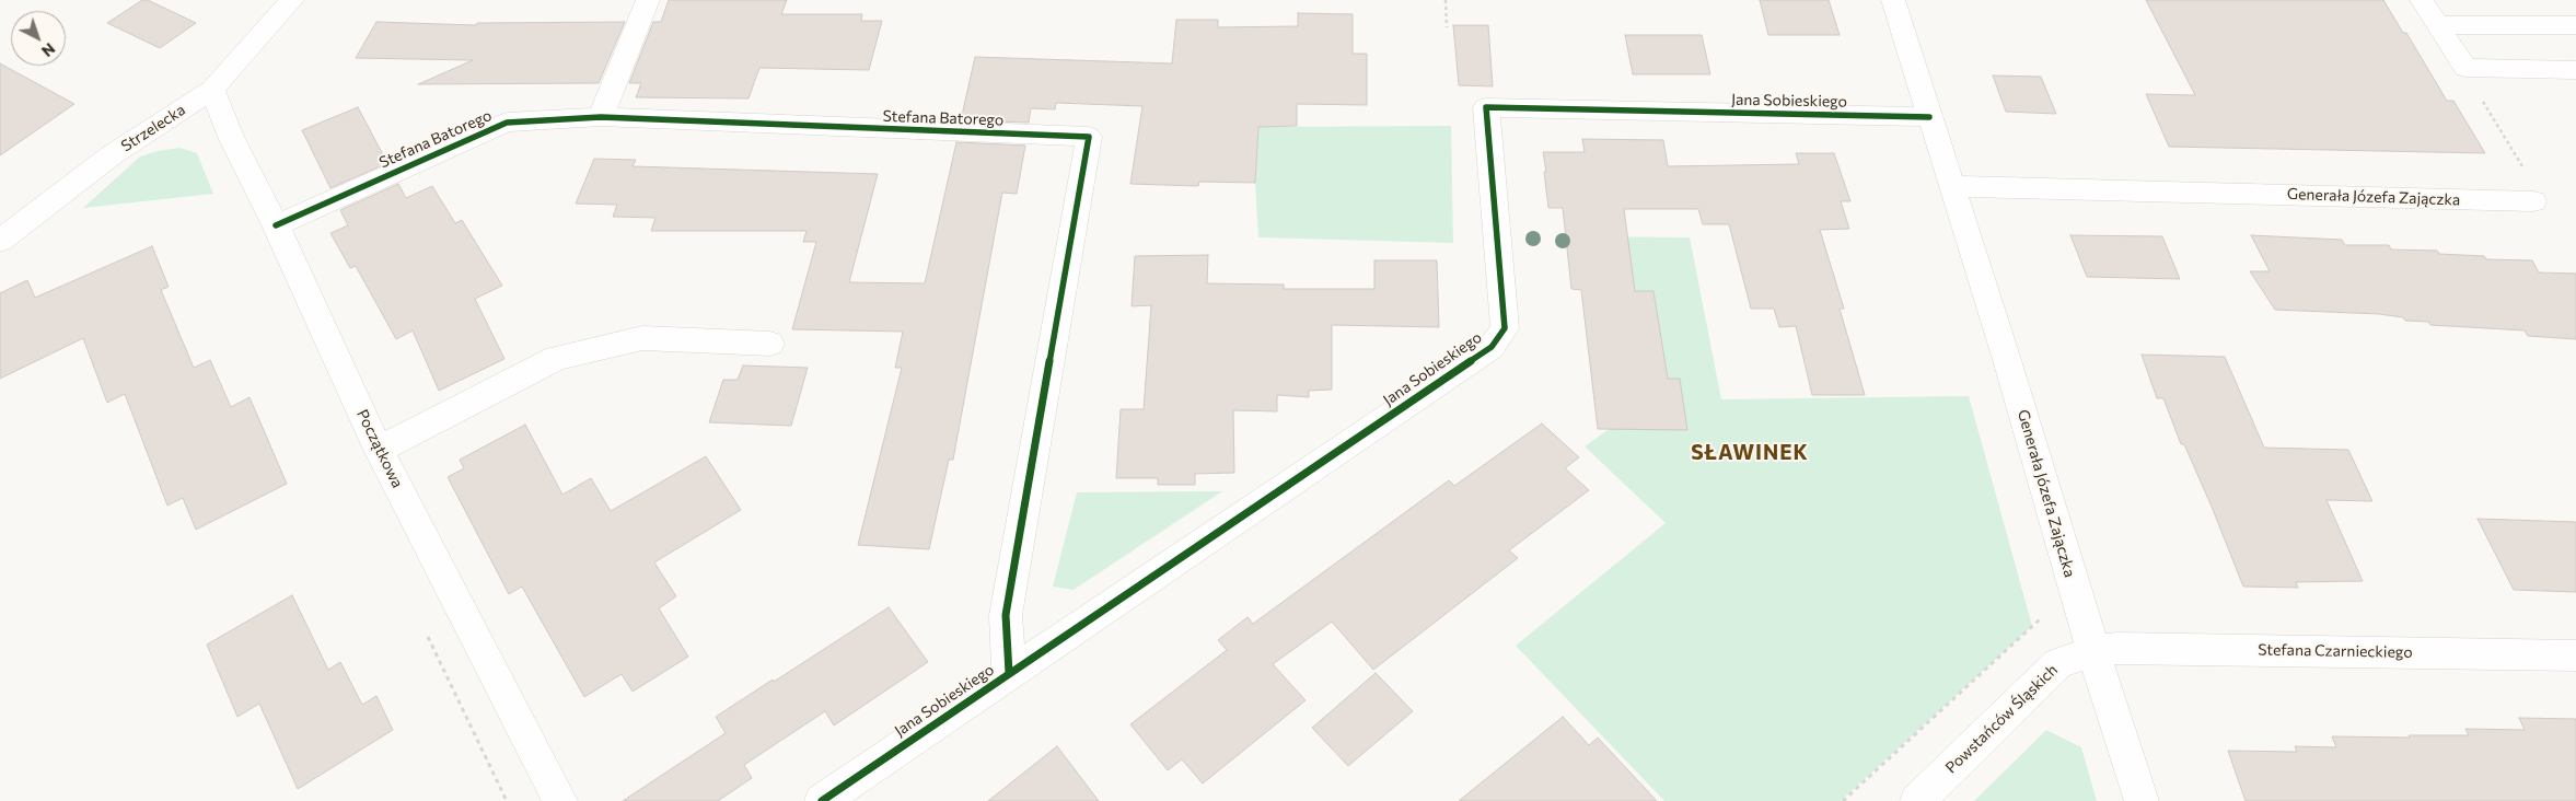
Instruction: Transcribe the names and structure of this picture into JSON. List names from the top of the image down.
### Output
{
  "streets": {
    "street": [
      "Jana Sobieskiego",
      "Stefana Batorego",
      "Strzelecka",
      "Generała Józefa Zajączka",
      "Początkowa",
      "Stefana Czarnieckiego",
      "Powstańców Śląskich"
    ]
  },
  "crossings": [
    ["Jana Sobieskiego", "Stefana Batorego"],
    ["Jana Sobieskiego", "Generała Józefa Zajączka"],
    ["Stefana Batorego", "Początkowa"],
    ["Strzelecka", "Początkowa"],
    ["Generała Józefa Zajączka", "Stefana Czarnieckiego"],
    ["Generała Józefa Zajączka", "Powstańców Śląskich"],
    ["Stefana Czarnieckiego", "Powstańców Śląskich"]
  ],
  "districts": ["SŁAWINEK"],
  "north": "bottom right"
}
